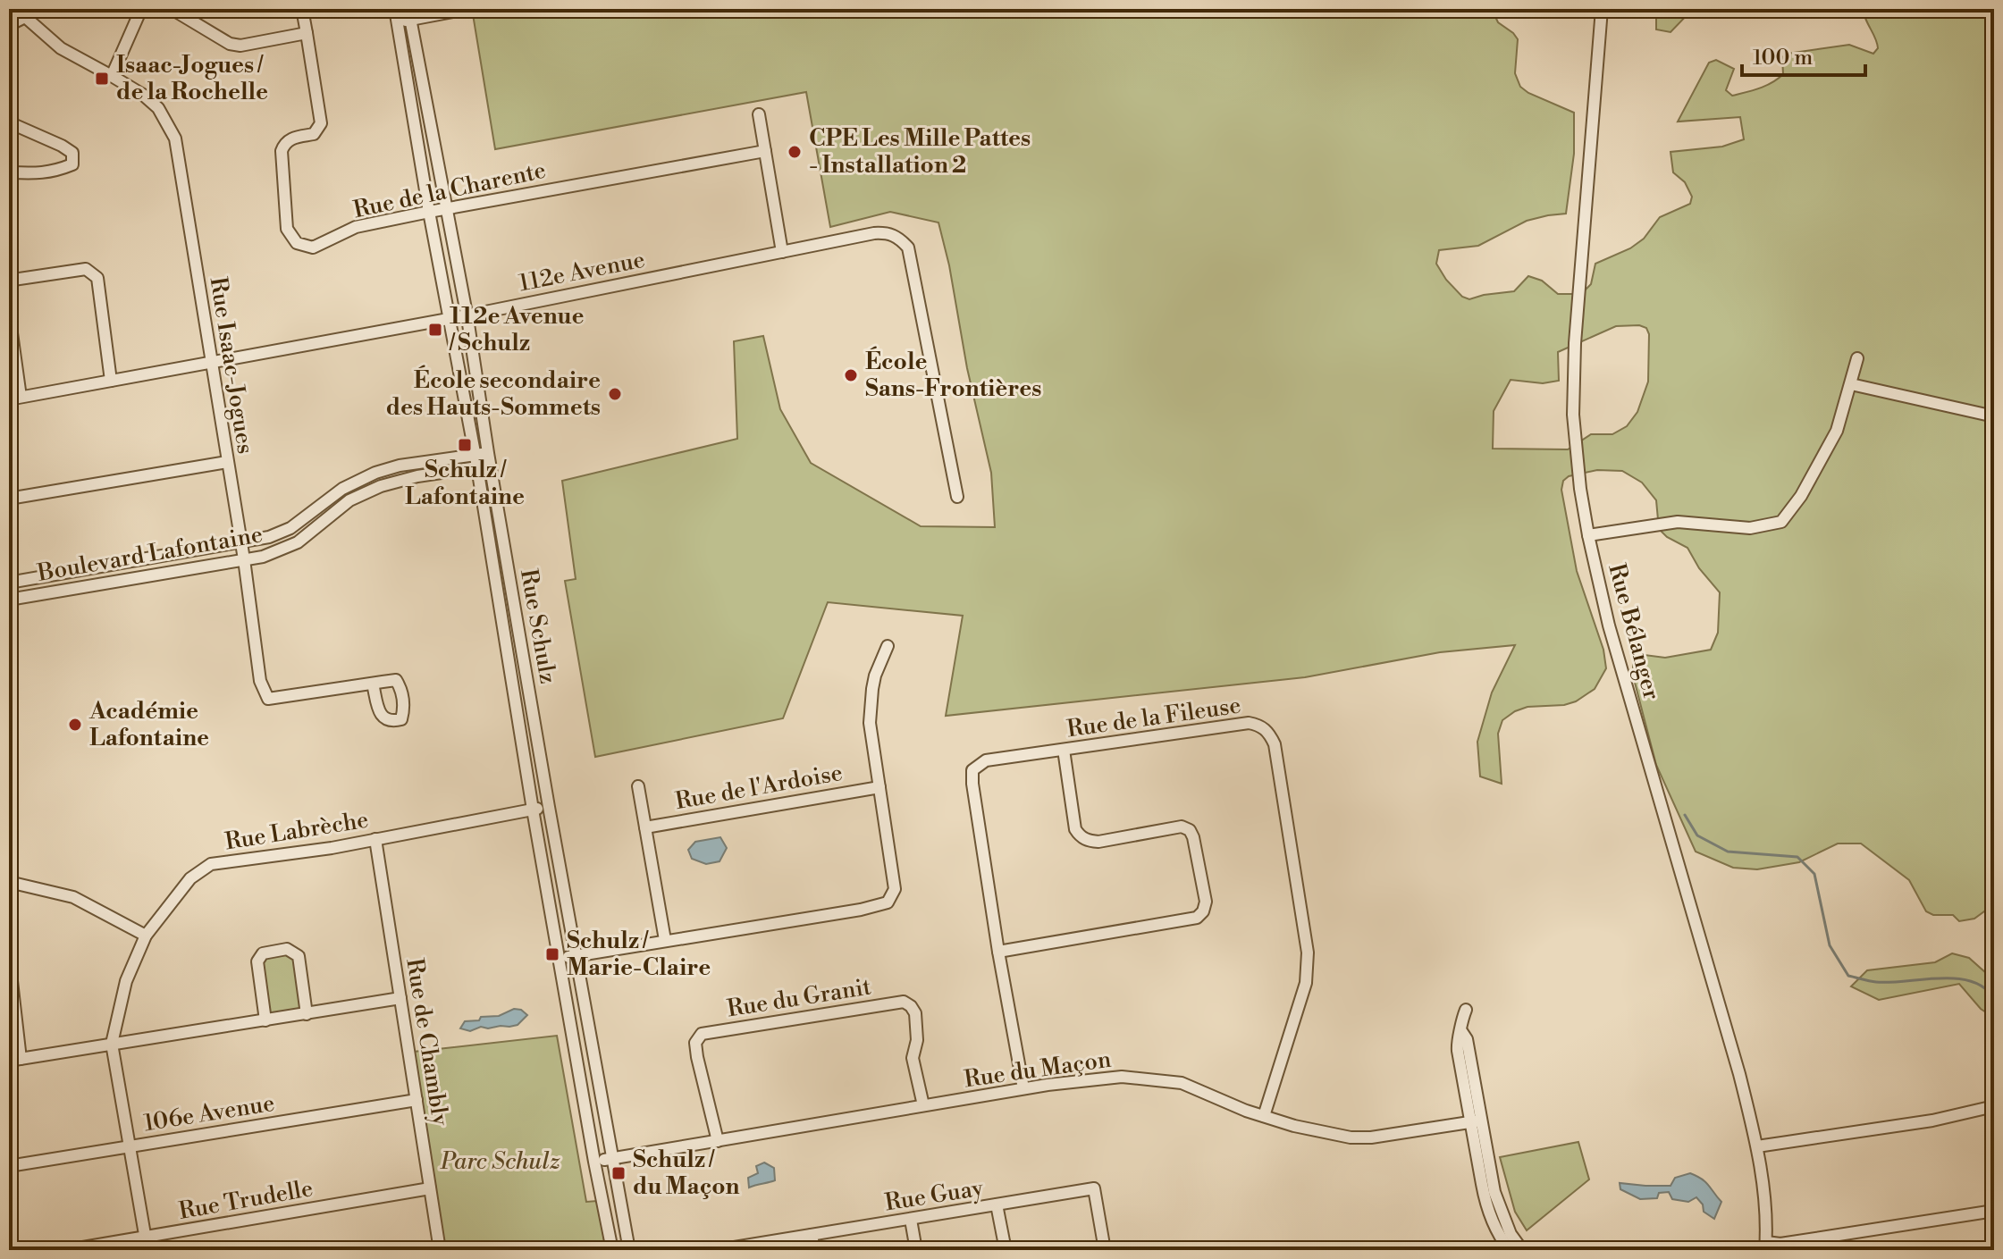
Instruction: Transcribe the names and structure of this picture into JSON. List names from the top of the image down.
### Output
{
  "streets": {
    "street": [
      "Rue de la Charente",
      "112e Avenue",
      "Rue Isaac-Jogues",
      "Boulevard Lafontaine",
      "Rue Schulz",
      "Rue Bélanger",
      "Rue de la Fileuse",
      "Rue de l'Ardoise",
      "Rue Labrèche",
      "Rue du Granit",
      "Rue de Chambly",
      "Rue du Maçon",
      "106e Avenue",
      "Rue Guay",
      "Rue Trudelle"
    ]
  },
  "crossings": [
    ["Rue de la Charente", "Rue Schulz"],
    ["112e Avenue", "Rue Isaac-Jogues"],
    ["112e Avenue", "Rue Schulz"],
    ["Rue Isaac-Jogues", "Boulevard Lafontaine"],
    ["Boulevard Lafontaine", "Rue Schulz"],
    ["Rue Schulz", "Rue Labrèche"],
    ["Rue Schulz", "Rue du Maçon"],
    ["Rue de la Fileuse", "Rue du Maçon"],
    ["Rue Labrèche", "Rue de Chambly"],
    ["Rue Labrèche", "106e Avenue"],
    ["Rue Labrèche", "Rue Trudelle"],
    ["Rue du Granit", "Rue du Maçon"],
    ["Rue de Chambly", "106e Avenue"],
    ["Rue de Chambly", "Rue Trudelle"]
  ],
  "parks": ["Parc Schulz"],
  "places": {
    "transit": [
      "Isaac-Jogues / de la Rochelle",
      "112e Avenue / Schulz",
      "Schulz / Lafontaine",
      "Schulz / Marie-Claire",
      "Schulz / du Maçon"
    ],
    "other": [
      "CPE Les Mille Pattes - Installation 2",
      "École Sans-Frontières",
      "École secondaire des Hauts-Sommets",
      "Académie Lafontaine"
    ]
  },
  "scale_bar": "100 m"
}
